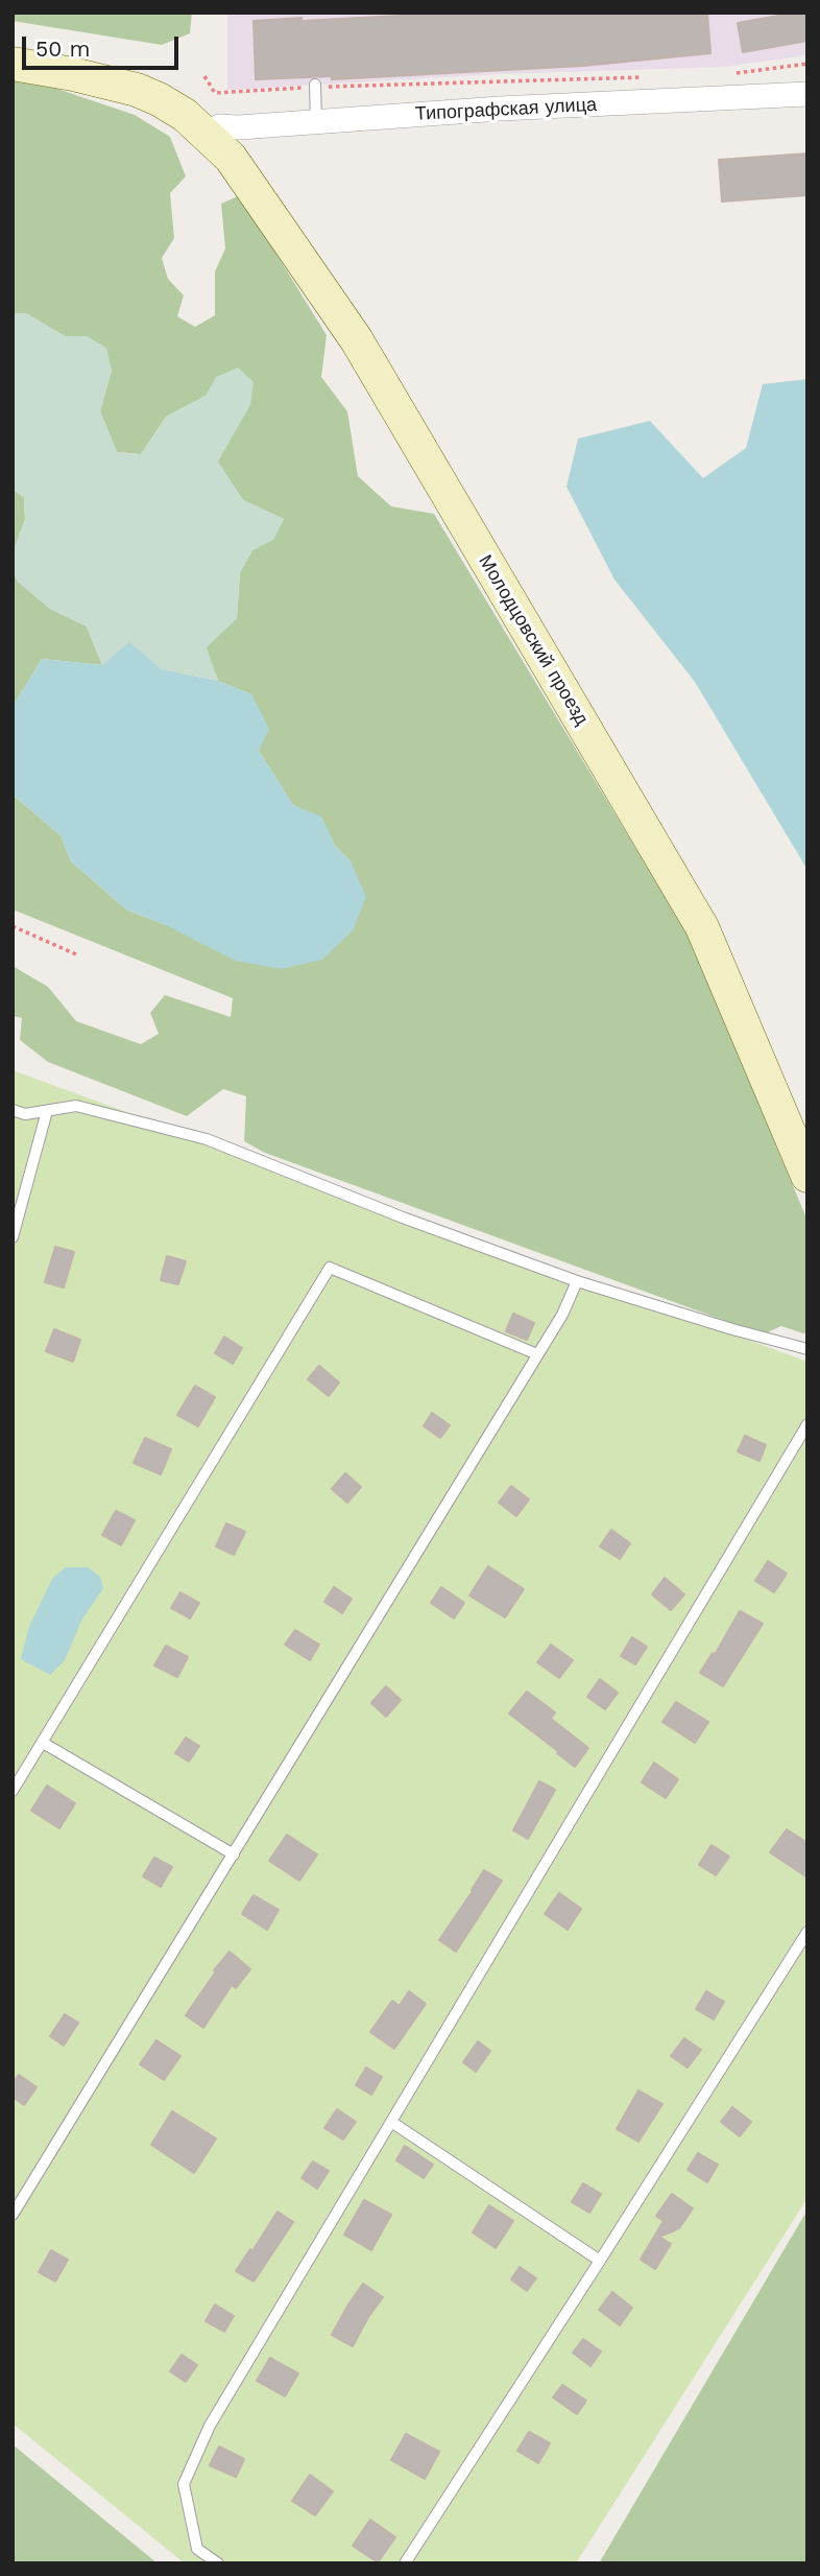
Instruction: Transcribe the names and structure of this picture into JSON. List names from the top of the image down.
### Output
{
  "streets": {
    "street": ["Типографская улица", "Молодцовский проезд"]
  },
  "crossings": [
    ["Типографская улица", "Молодцовский проезд"]
  ],
  "scale_bar": "50 m"
}
